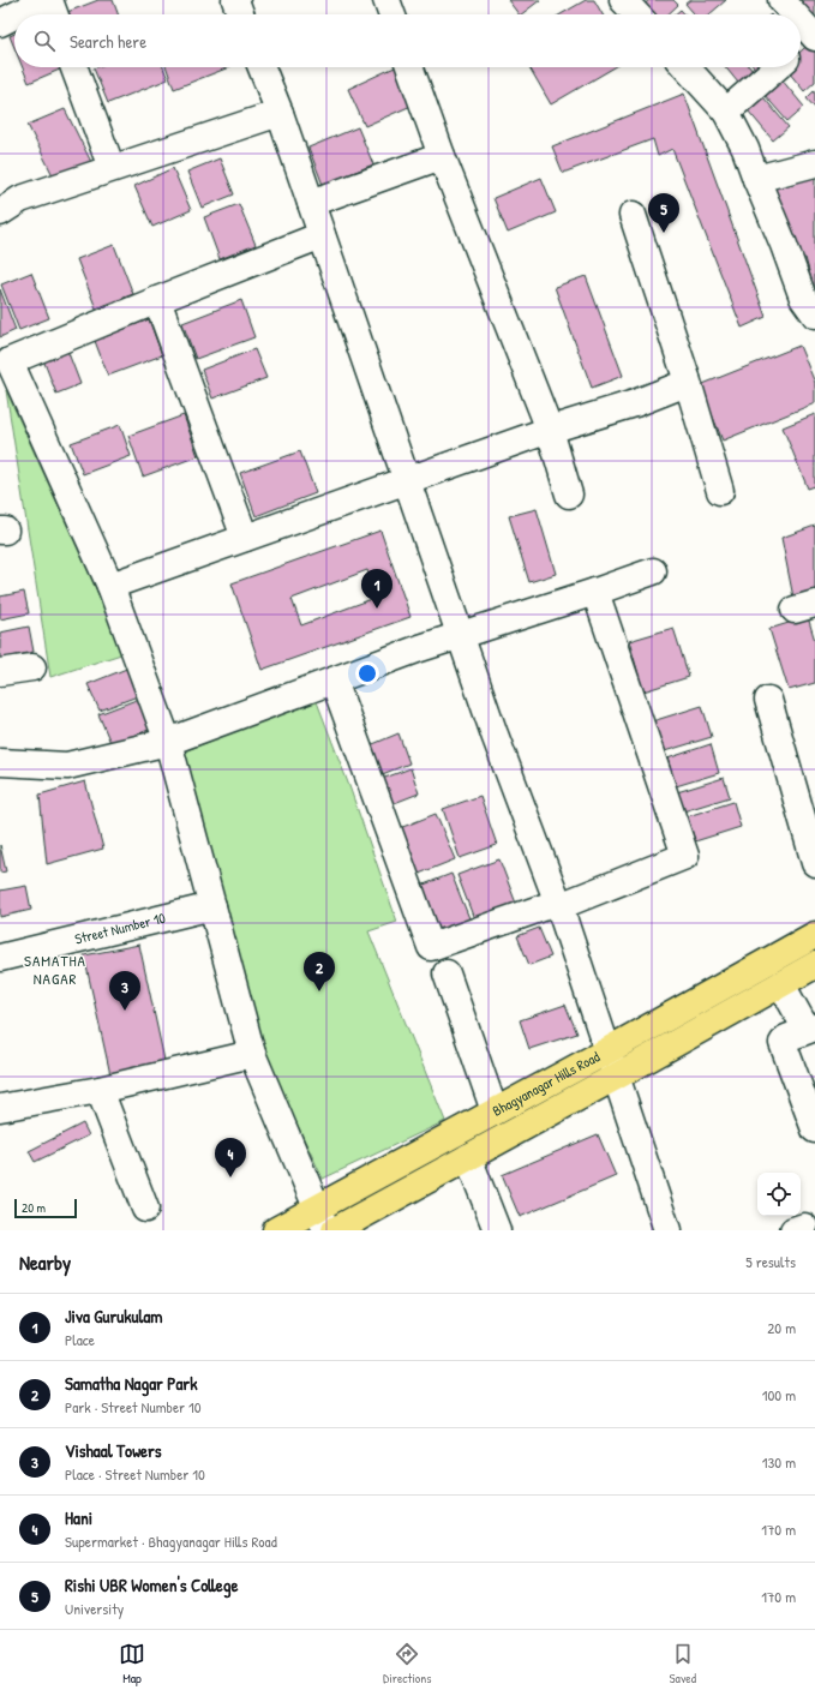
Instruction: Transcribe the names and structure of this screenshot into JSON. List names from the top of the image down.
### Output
{
  "streets": {
    "main road": ["Bhagyanagar Hills Road"],
    "street": ["Street Number 10"]
  },
  "districts": ["SAMATHA NAGAR"],
  "scale_bar": "20 m",
  "page": {
    "search": "Search here",
    "pins": [
      "5",
      "1",
      "2",
      "3",
      "4"
    ],
    "scale": "20 m",
    "heading": ["Nearby", "5 results"],
    "list": [
      {
        "mark": "1",
        "name": "Jiva Gurukulam",
        "note": "Place",
        "value": "20 m"
      },
      {
        "mark": "2",
        "name": "Samatha Nagar Park",
        "note": "Park · Street Number 10",
        "value": "100 m"
      },
      {
        "mark": "3",
        "name": "Vishaal Towers",
        "note": "Place · Street Number 10",
        "value": "130 m"
      },
      {
        "mark": "4",
        "name": "Hani",
        "note": "Supermarket · Bhagyanagar Hills Road",
        "value": "170 m"
      },
      {
        "mark": "5",
        "name": "Rishi UBR Women's College",
        "note": "University",
        "value": "170 m"
      }
    ],
    "nav": ["Map", "Directions", "Saved"]
  }
}
